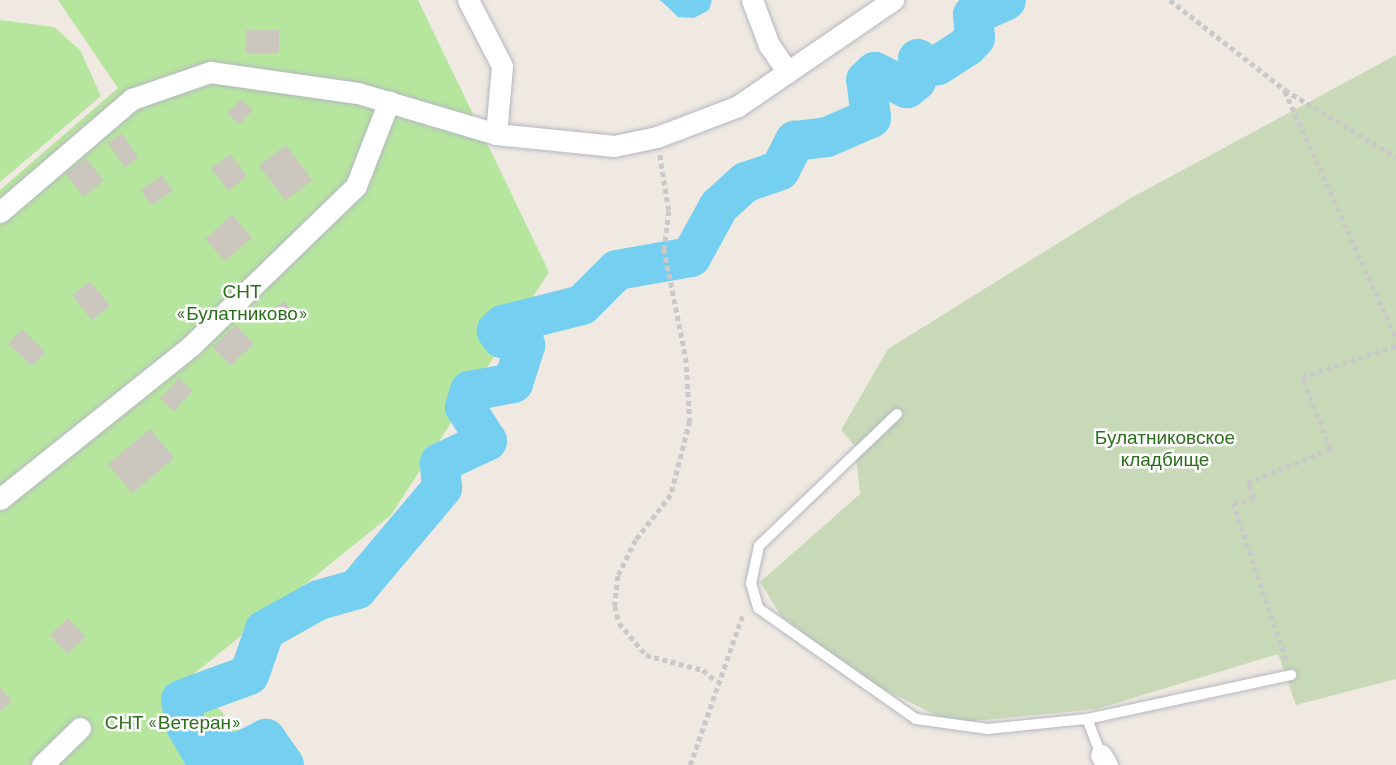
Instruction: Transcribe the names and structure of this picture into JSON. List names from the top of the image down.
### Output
{
  "parks": ["СНТ «Булатниково»", "Булатниковское кладбище", "СНТ «Ветеран»"]
}
